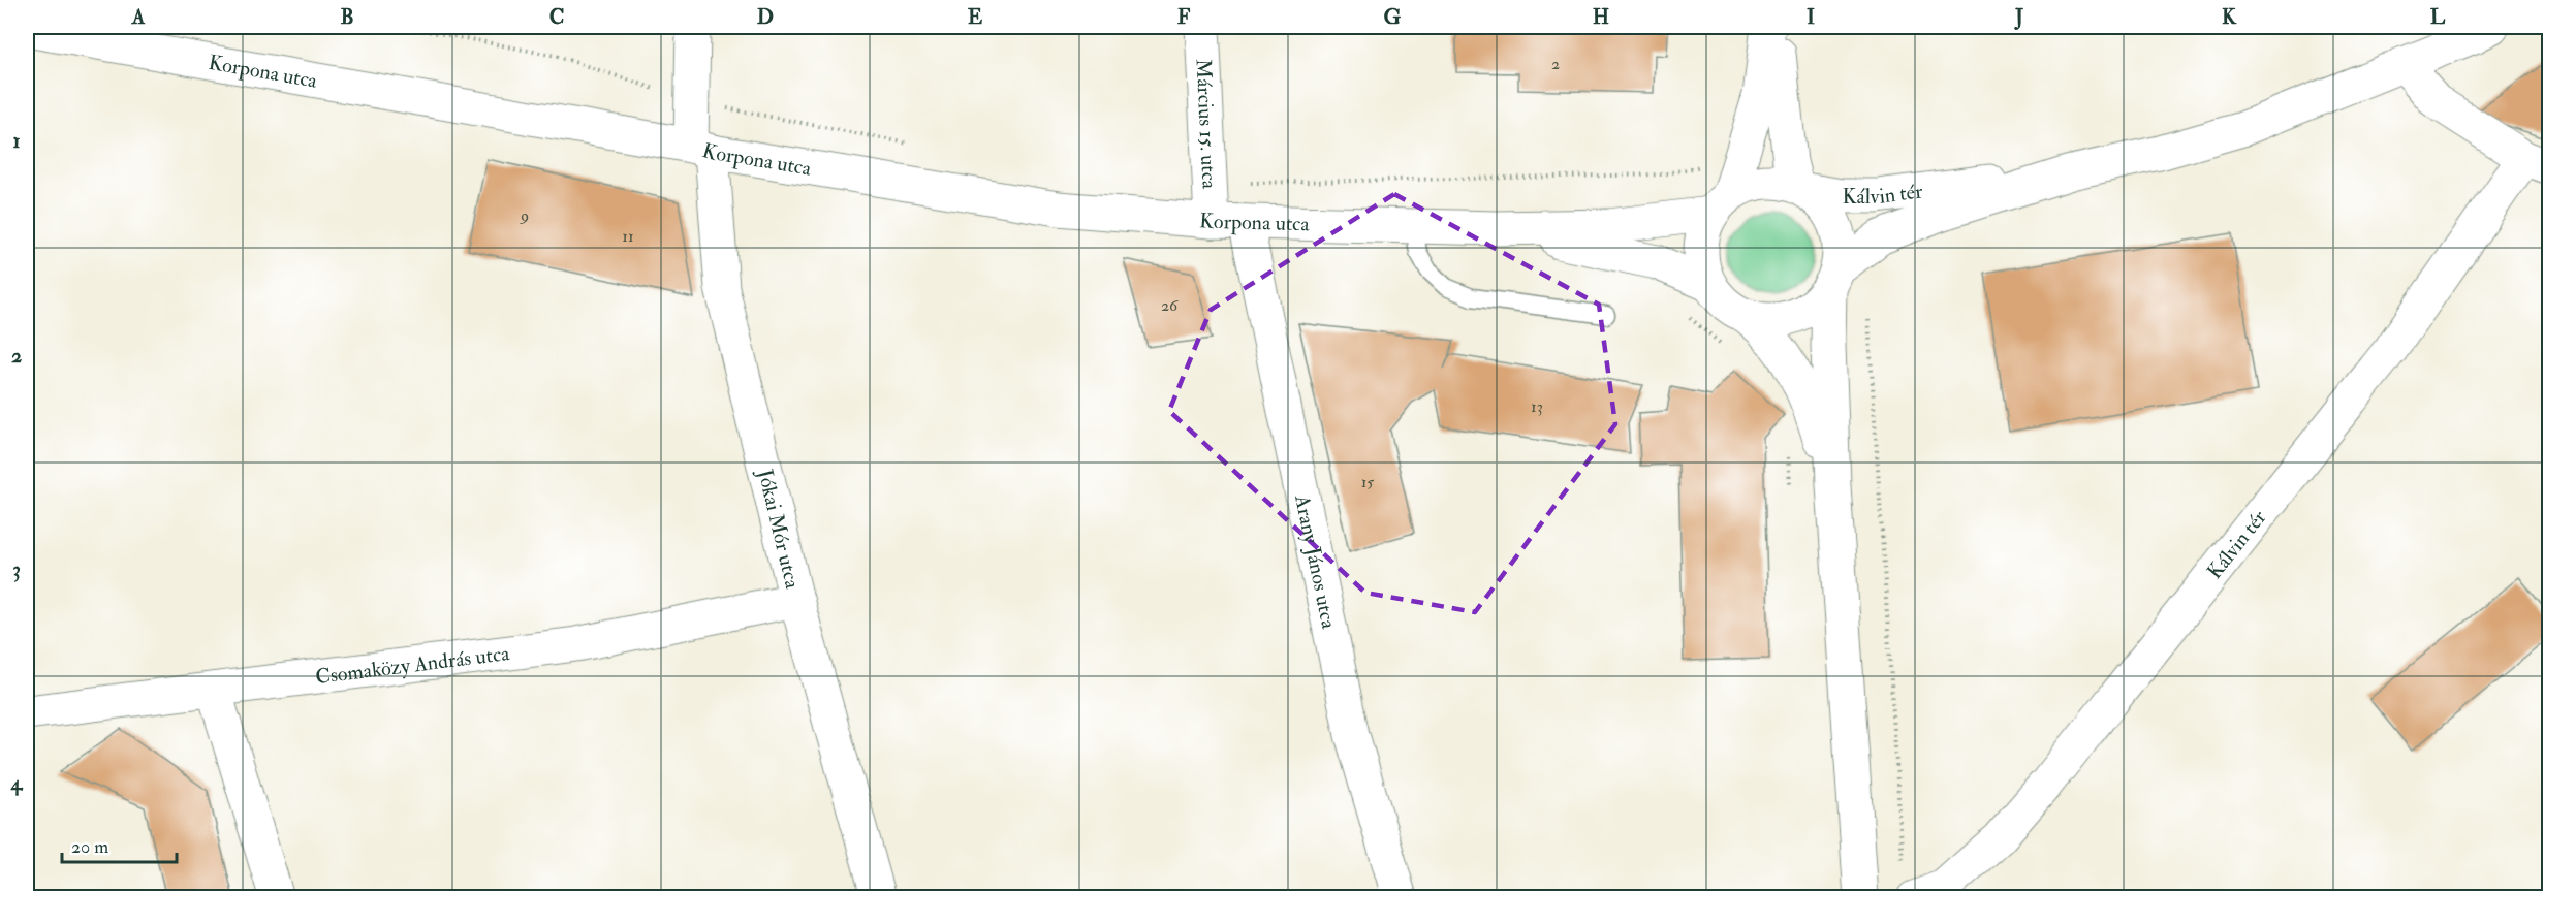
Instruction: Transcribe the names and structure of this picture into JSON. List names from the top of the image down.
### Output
{
  "streets": {
    "street": [
      "Korpona utca",
      "Március 15. utca",
      "Kálvin tér",
      "Jókai Mór utca",
      "Arany János utca",
      "Csomaközy András utca"
    ]
  },
  "crossings": [
    ["Korpona utca", "Március 15. utca"],
    ["Korpona utca", "Kálvin tér"],
    ["Korpona utca", "Jókai Mór utca"],
    ["Korpona utca", "Arany János utca"],
    ["Jókai Mór utca", "Csomaközy András utca"]
  ],
  "house_numbers": [
    "2",
    "9",
    "11",
    "26",
    "13",
    "15"
  ],
  "scale_bar": "20 m",
  "grid": {
    "columns": [
      "A",
      "B",
      "C",
      "D",
      "E",
      "F",
      "G",
      "H",
      "I",
      "J",
      "K",
      "L"
    ],
    "rows": [
      "1",
      "2",
      "3",
      "4"
    ]
  }
}
